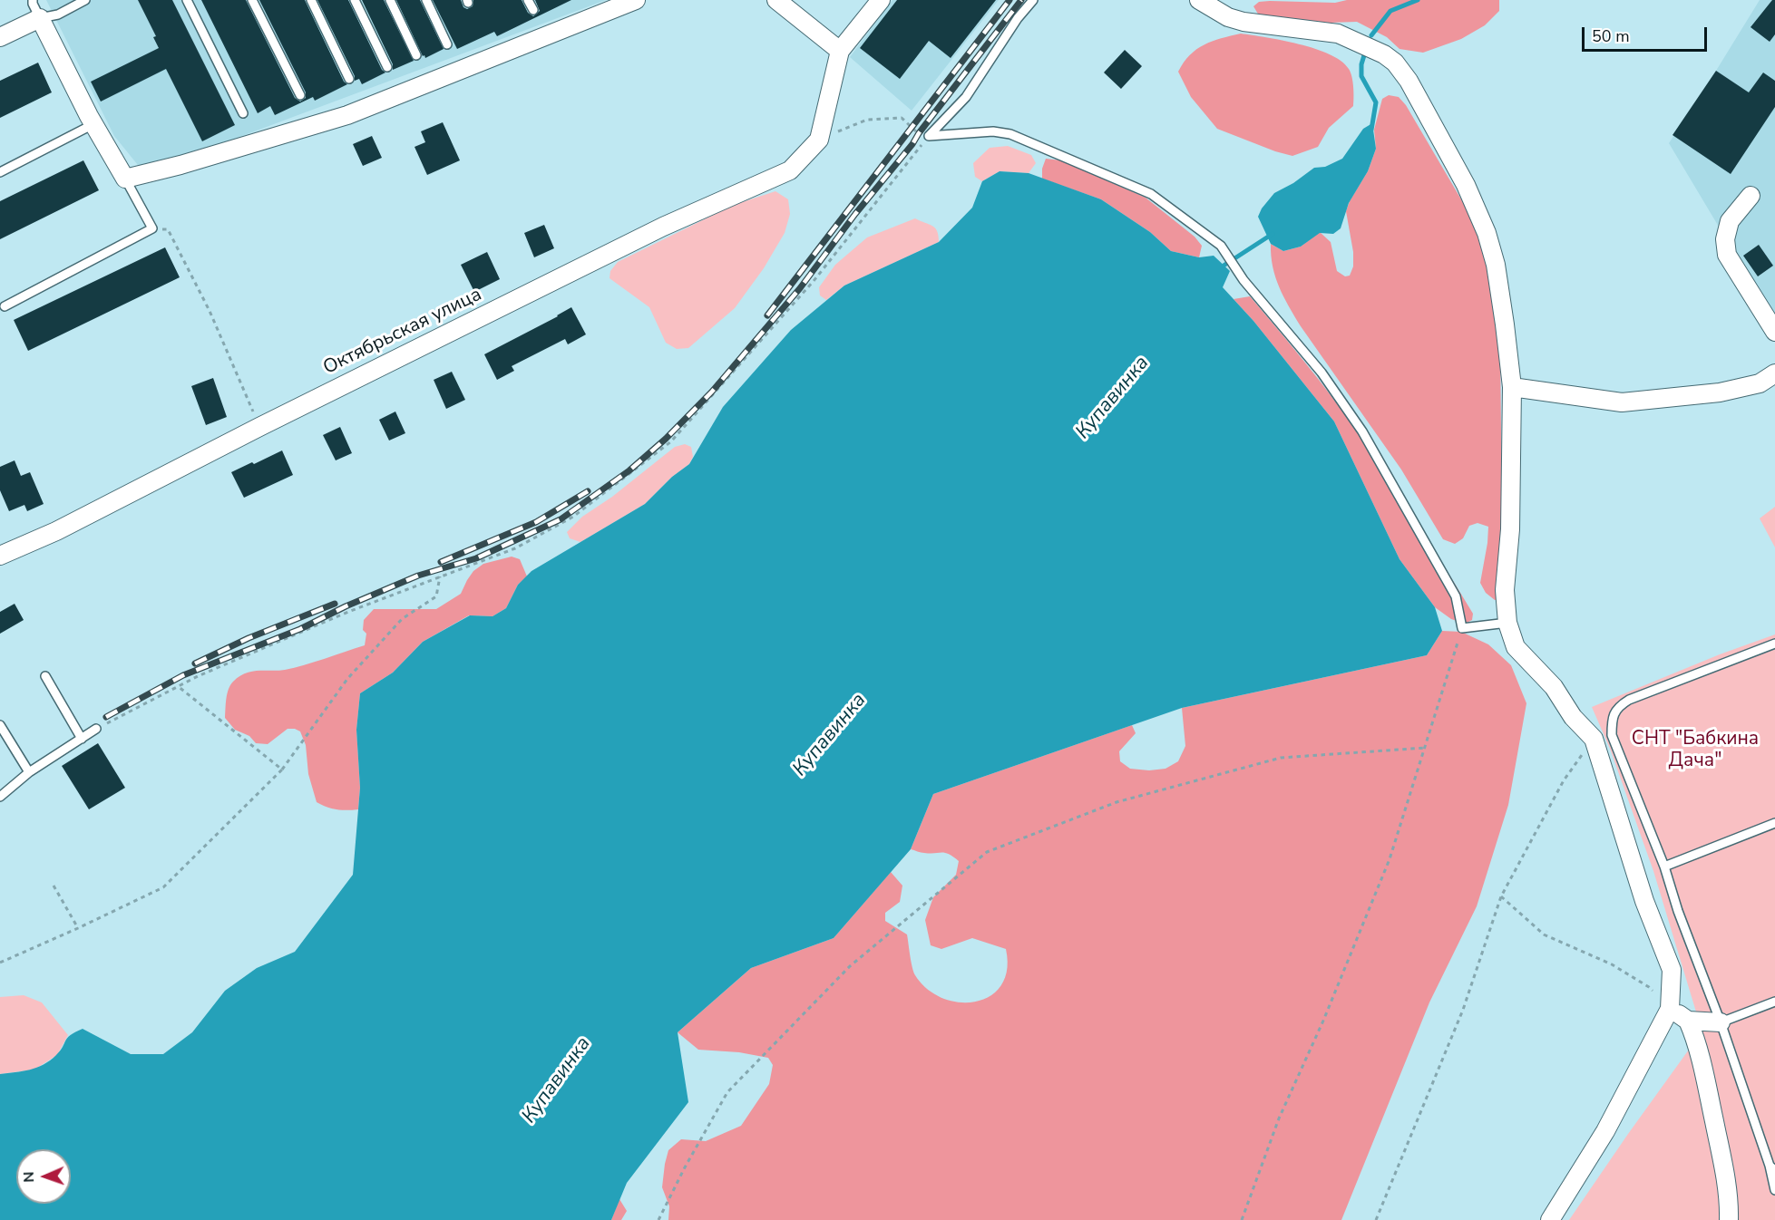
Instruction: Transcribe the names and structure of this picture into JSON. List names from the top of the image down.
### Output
{
  "streets": {
    "street": ["Октябрьская улица"]
  },
  "water": ["Купавинка"],
  "parks": ["СНТ \"Бабкина Дача\""],
  "scale_bar": "50 m",
  "north": "left"
}
